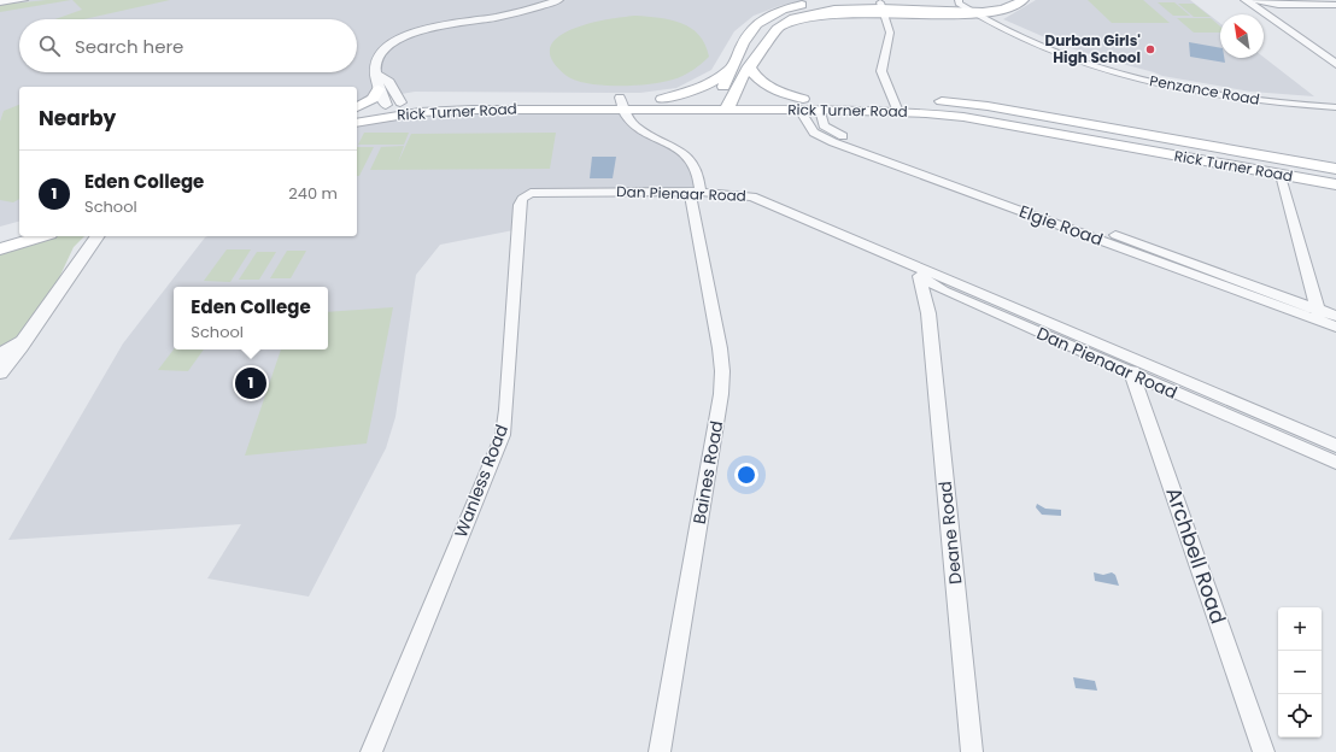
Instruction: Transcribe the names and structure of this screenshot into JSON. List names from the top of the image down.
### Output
{
  "streets": {
    "main road": ["Rick Turner Road"],
    "street": [
      "Penzance Road",
      "Dan Pienaar Road",
      "Elgie Road",
      "Baines Road",
      "Wanless Road",
      "Deane Road",
      "Archbell Road"
    ]
  },
  "crossings": [
    ["Rick Turner Road", "Elgie Road"],
    ["Rick Turner Road", "Baines Road"],
    ["Dan Pienaar Road", "Baines Road"],
    ["Dan Pienaar Road", "Wanless Road"],
    ["Dan Pienaar Road", "Deane Road"],
    ["Dan Pienaar Road", "Archbell Road"]
  ],
  "places": ["Durban Girls' High School"],
  "north": "top left",
  "page": {
    "search": "Search here",
    "heading": "Nearby",
    "list": [
      {
        "mark": "1",
        "name": "Eden College",
        "note": "School",
        "value": "240 m"
      }
    ],
    "popup": ["Eden College", "School"],
    "pins": "1",
    "map_buttons": ["+", "−"]
  }
}
